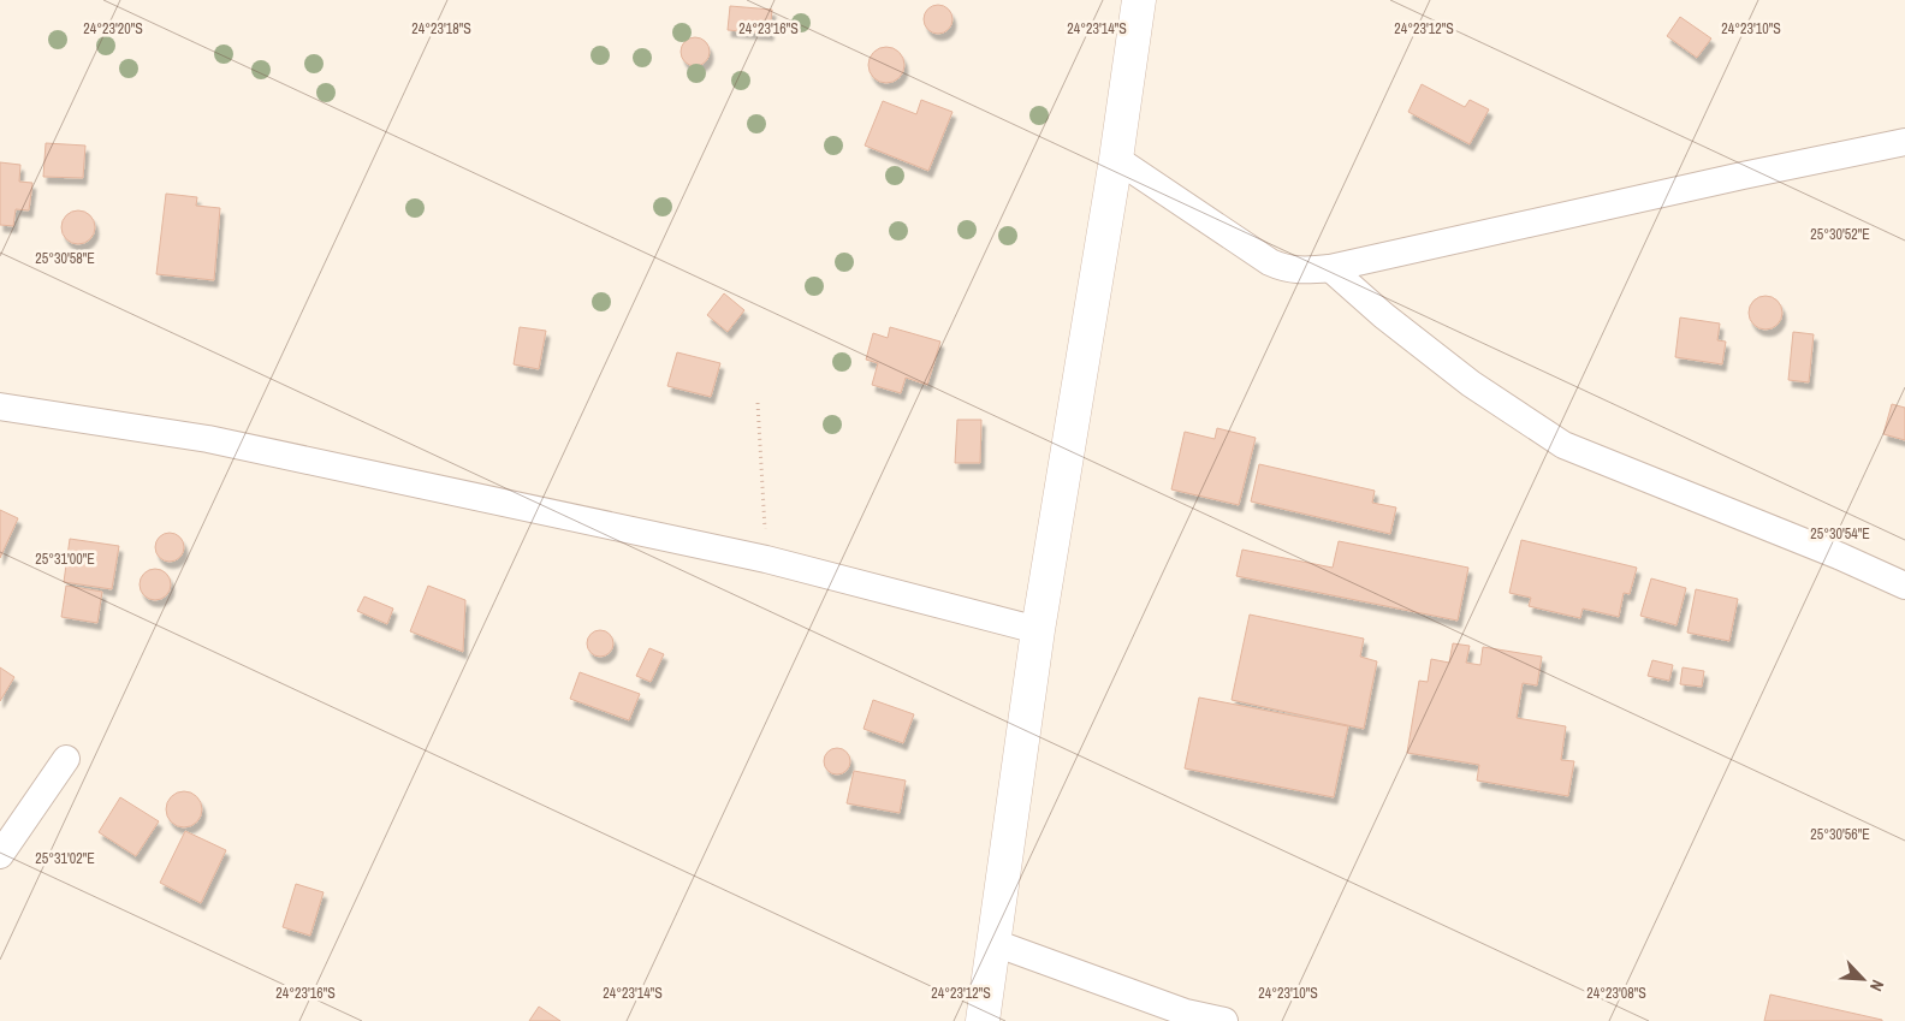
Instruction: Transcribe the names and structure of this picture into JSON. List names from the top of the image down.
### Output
{
  "north": "bottom right",
  "coordinates": [
    "24°23'20\"S",
    "24°23'18\"S",
    "24°23'16\"S",
    "24°23'14\"S",
    "24°23'12\"S",
    "24°23'10\"S",
    "25°30'52\"E",
    "25°30'58\"E",
    "25°30'54\"E",
    "25°31'00\"E",
    "25°30'56\"E",
    "25°31'02\"E",
    "24°23'08\"S"
  ]
}
